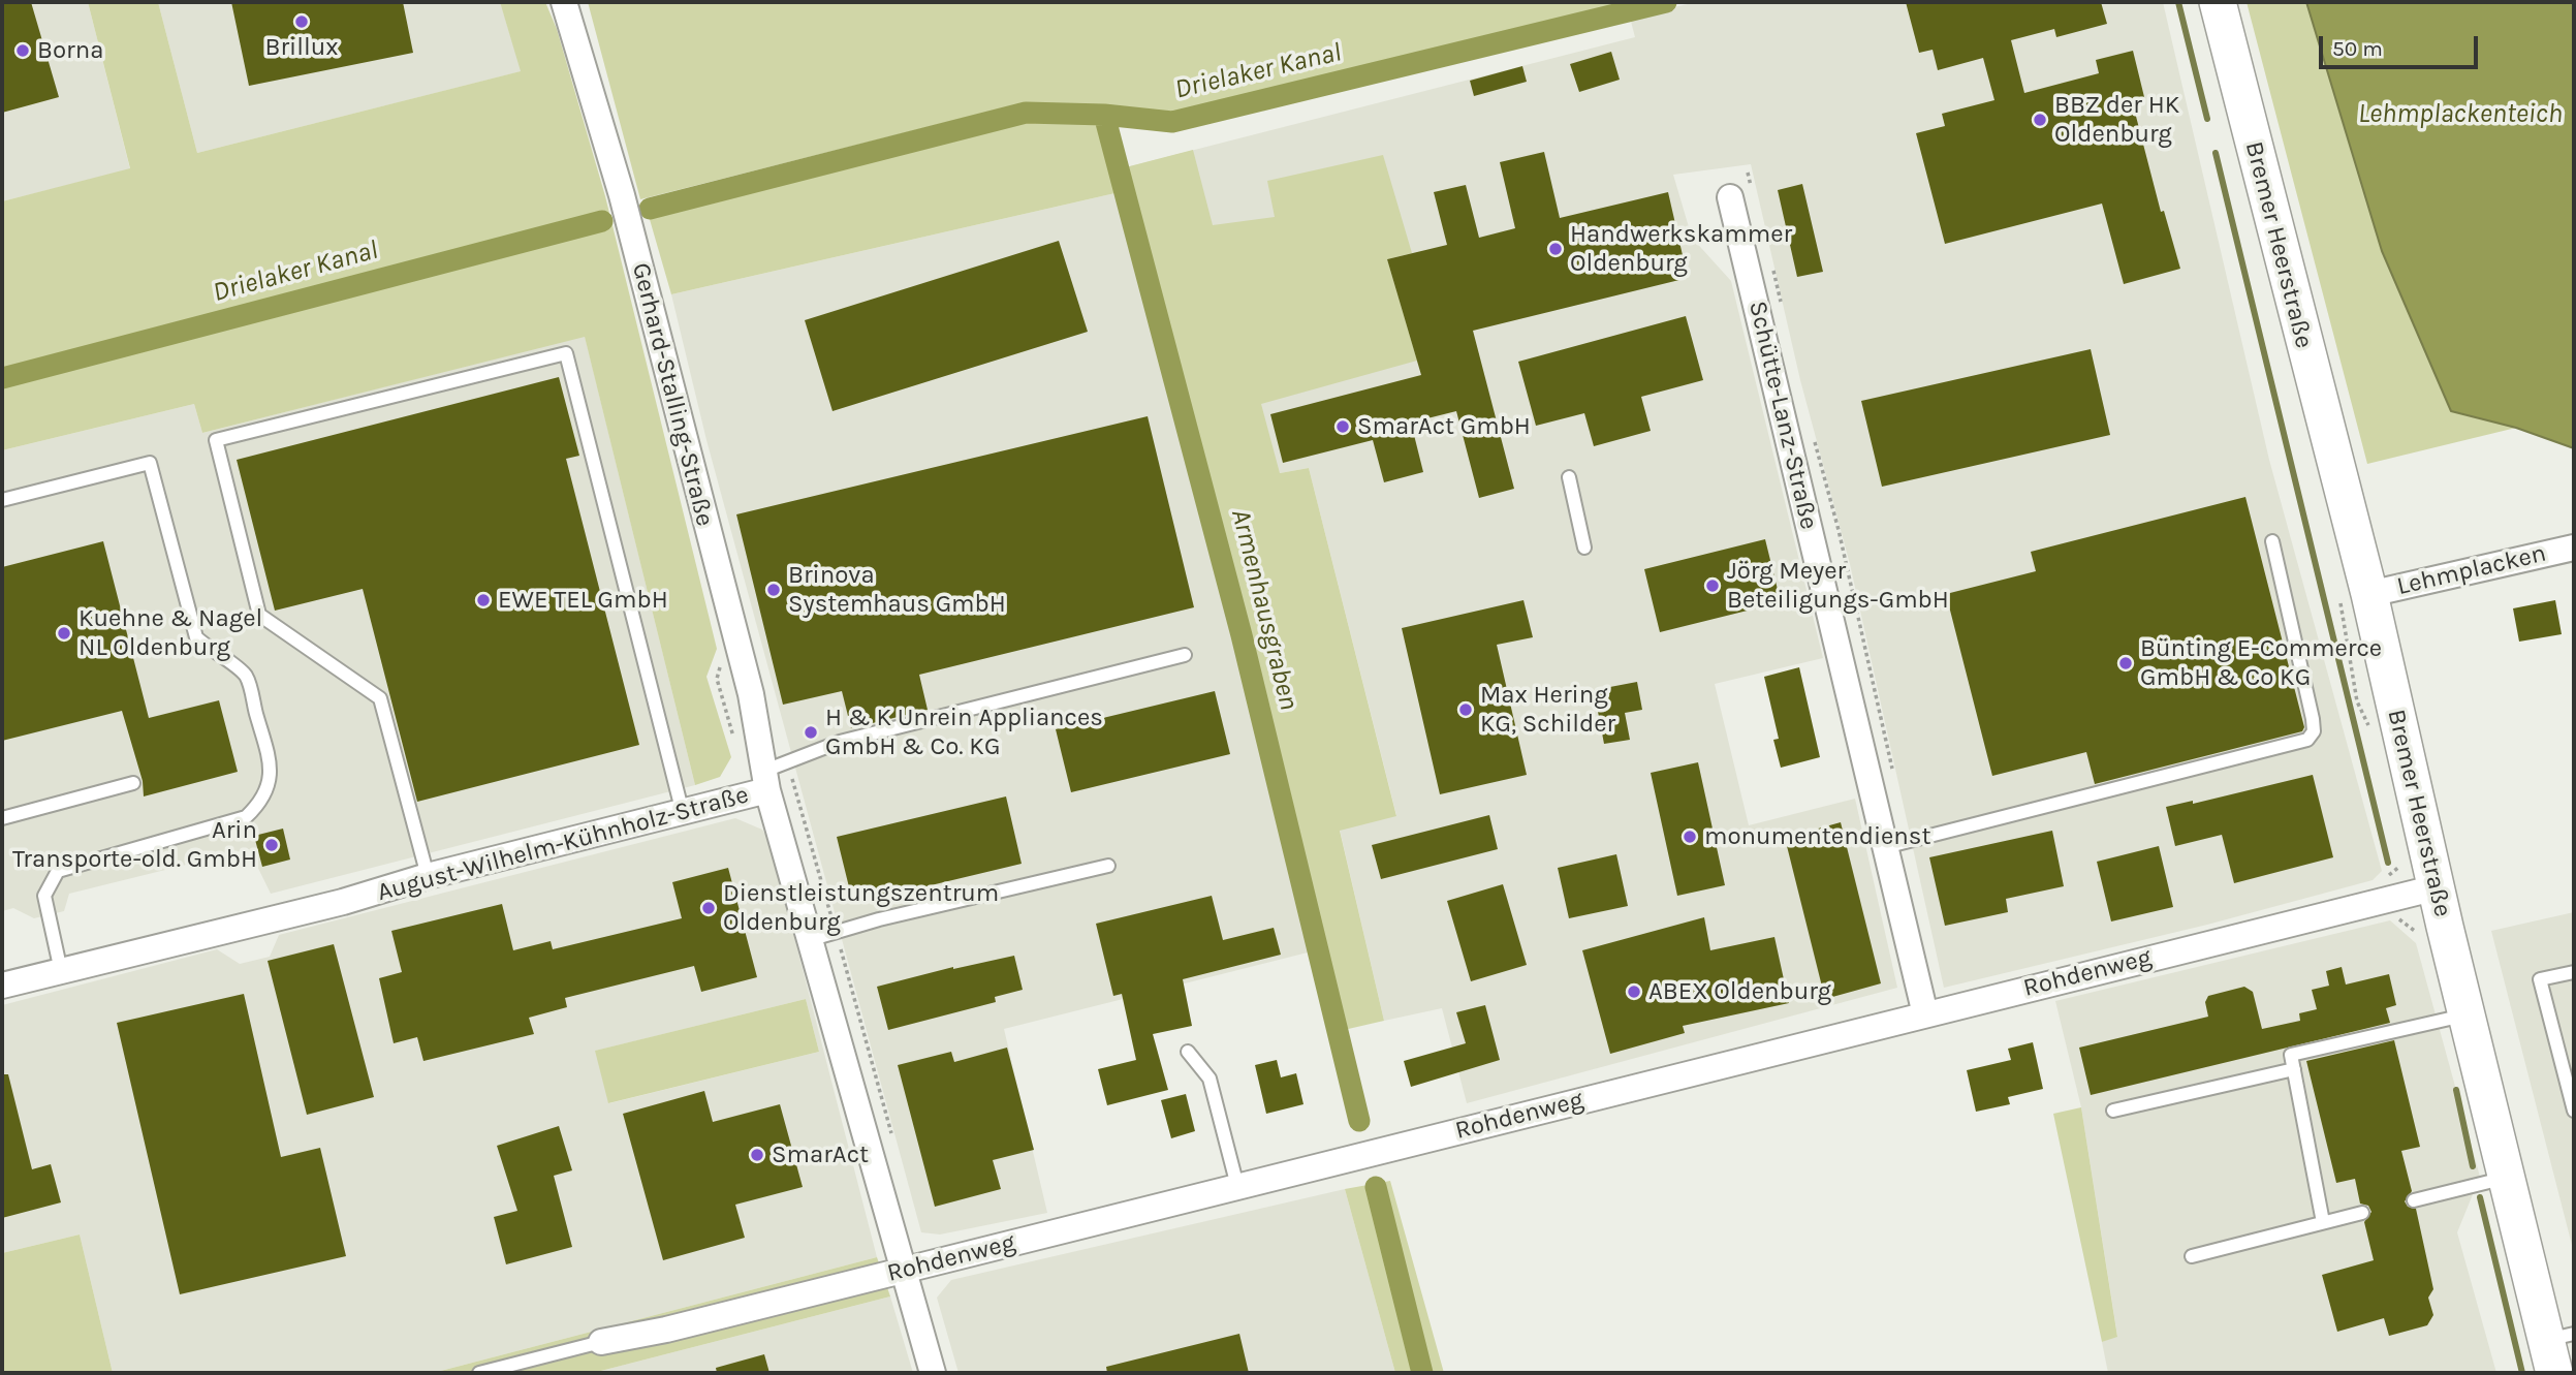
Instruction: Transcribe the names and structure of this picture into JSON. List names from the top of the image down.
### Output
{
  "streets": {
    "main road": ["Bremer Heerstraße"],
    "street": [
      "Gerhard-Stalling-Straße",
      "Schütte-Lanz-Straße",
      "Lehmplacken",
      "August-Wilhelm-Kühnholz-Straße",
      "Rohdenweg"
    ]
  },
  "crossings": [
    ["Bremer Heerstraße", "Lehmplacken"],
    ["Bremer Heerstraße", "Rohdenweg"],
    ["Gerhard-Stalling-Straße", "August-Wilhelm-Kühnholz-Straße"],
    ["Schütte-Lanz-Straße", "Rohdenweg"],
    ["August-Wilhelm-Kühnholz-Straße", "Rohdenweg"]
  ],
  "water": ["Drielaker Kanal", "Lehmplackenteich", "Armenhausgraben"],
  "places": [
    "Brillux",
    "Borna",
    "BBZ der HK Oldenburg",
    "Handwerkskammer Oldenburg",
    "SmarAct GmbH",
    "Jörg Meyer Beteiligungs-GmbH",
    "Brinova Systemhaus GmbH",
    "EWE TEL GmbH",
    "Kuehne & Nagel NL Oldenburg",
    "Bünting E-Commerce GmbH & Co KG",
    "Max Hering KG, Schilder",
    "H & K Unrein Appliances GmbH & Co. KG",
    "monumentendienst",
    "Arin Transporte-old. GmbH",
    "Dienstleistungszentrum Oldenburg",
    "ABEX Oldenburg",
    "SmarAct"
  ],
  "scale_bar": "50 m"
}
